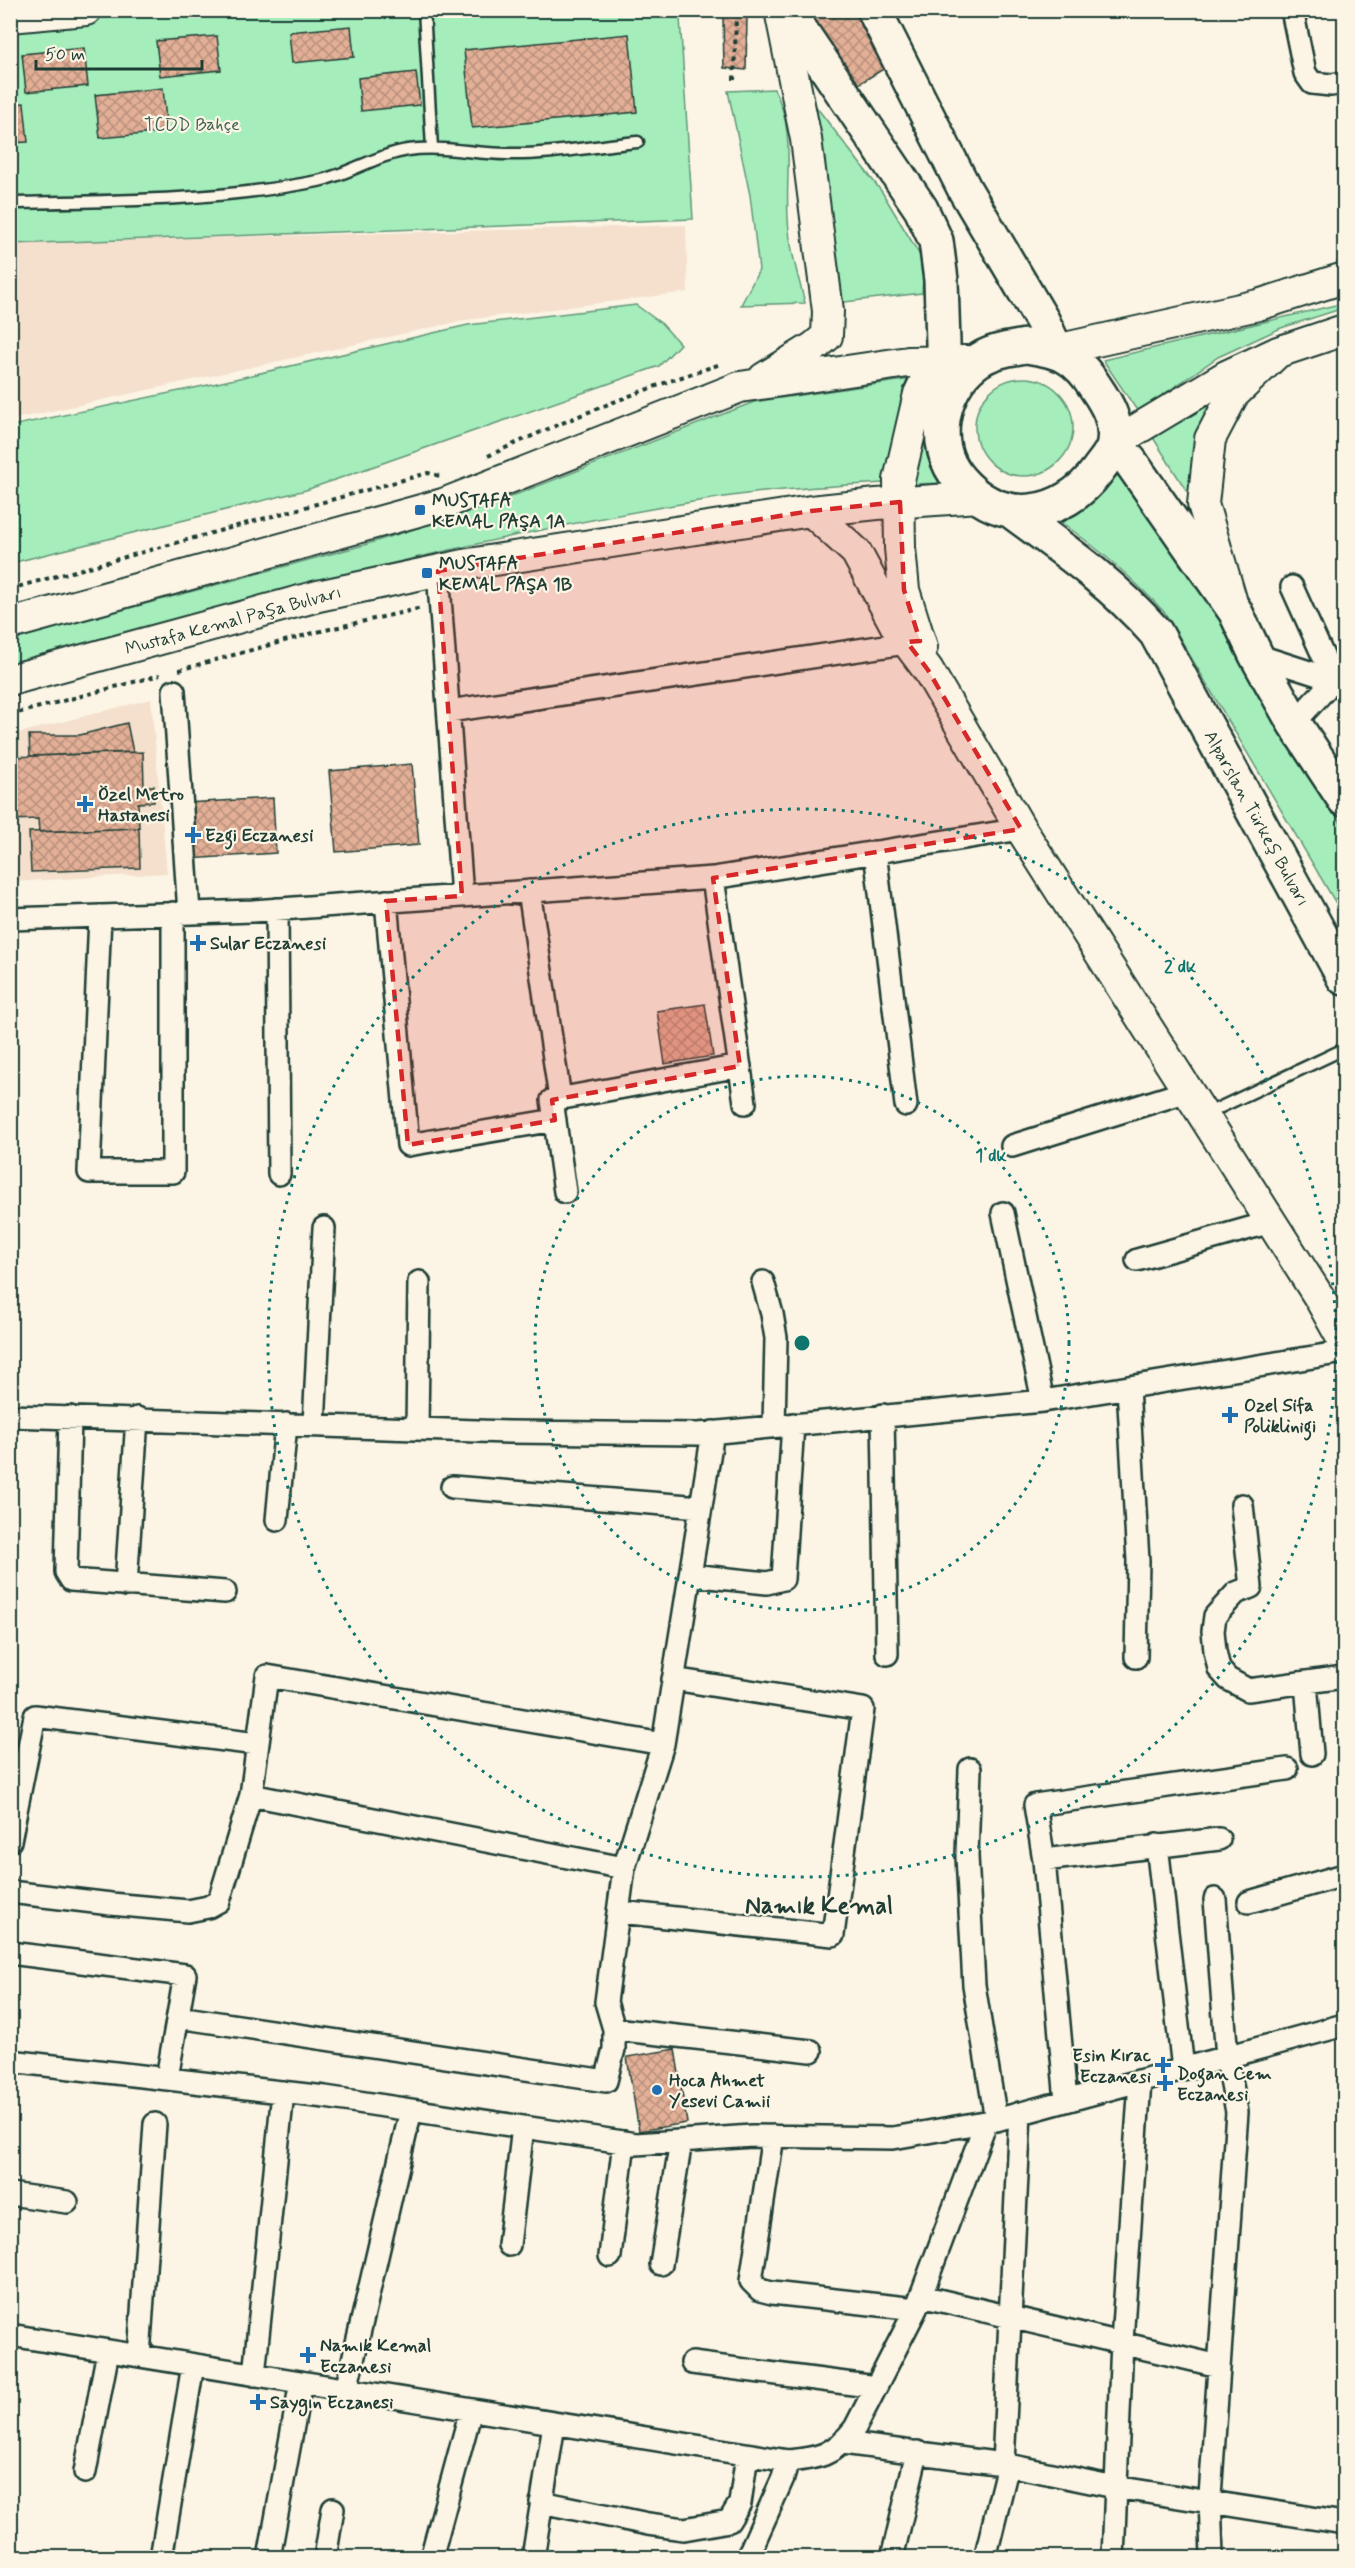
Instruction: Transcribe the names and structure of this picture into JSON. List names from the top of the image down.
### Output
{
  "streets": {
    "main road": ["Mustafa Kemal Paşa Bulvarı", "Alparslan Türkeş Bulvarı"]
  },
  "crossings": [
    ["Mustafa Kemal Paşa Bulvarı", "Alparslan Türkeş Bulvarı"]
  ],
  "districts": ["Namık Kemal"],
  "parks": ["TCDD Bahçe"],
  "places": {
    "transit": ["MUSTAFA KEMAL PAŞA 1A", "MUSTAFA KEMAL PAŞA 1B"],
    "health": [
      "Özel Metro Hastanesi",
      "Ezgi Eczanesi",
      "Sular Eczanesi",
      "Ozel Sifa Poliklinigi",
      "Esin Kırac Eczanesi",
      "Dogan Cem Eczanesi",
      "Namık Kemal Eczanesi",
      "Saygın Eczanesi"
    ],
    "other": ["Hoca Ahmet Yesevi Camii"]
  },
  "scale_bar": "50 m",
  "rings": ["2 dk", "1 dk"]
}
